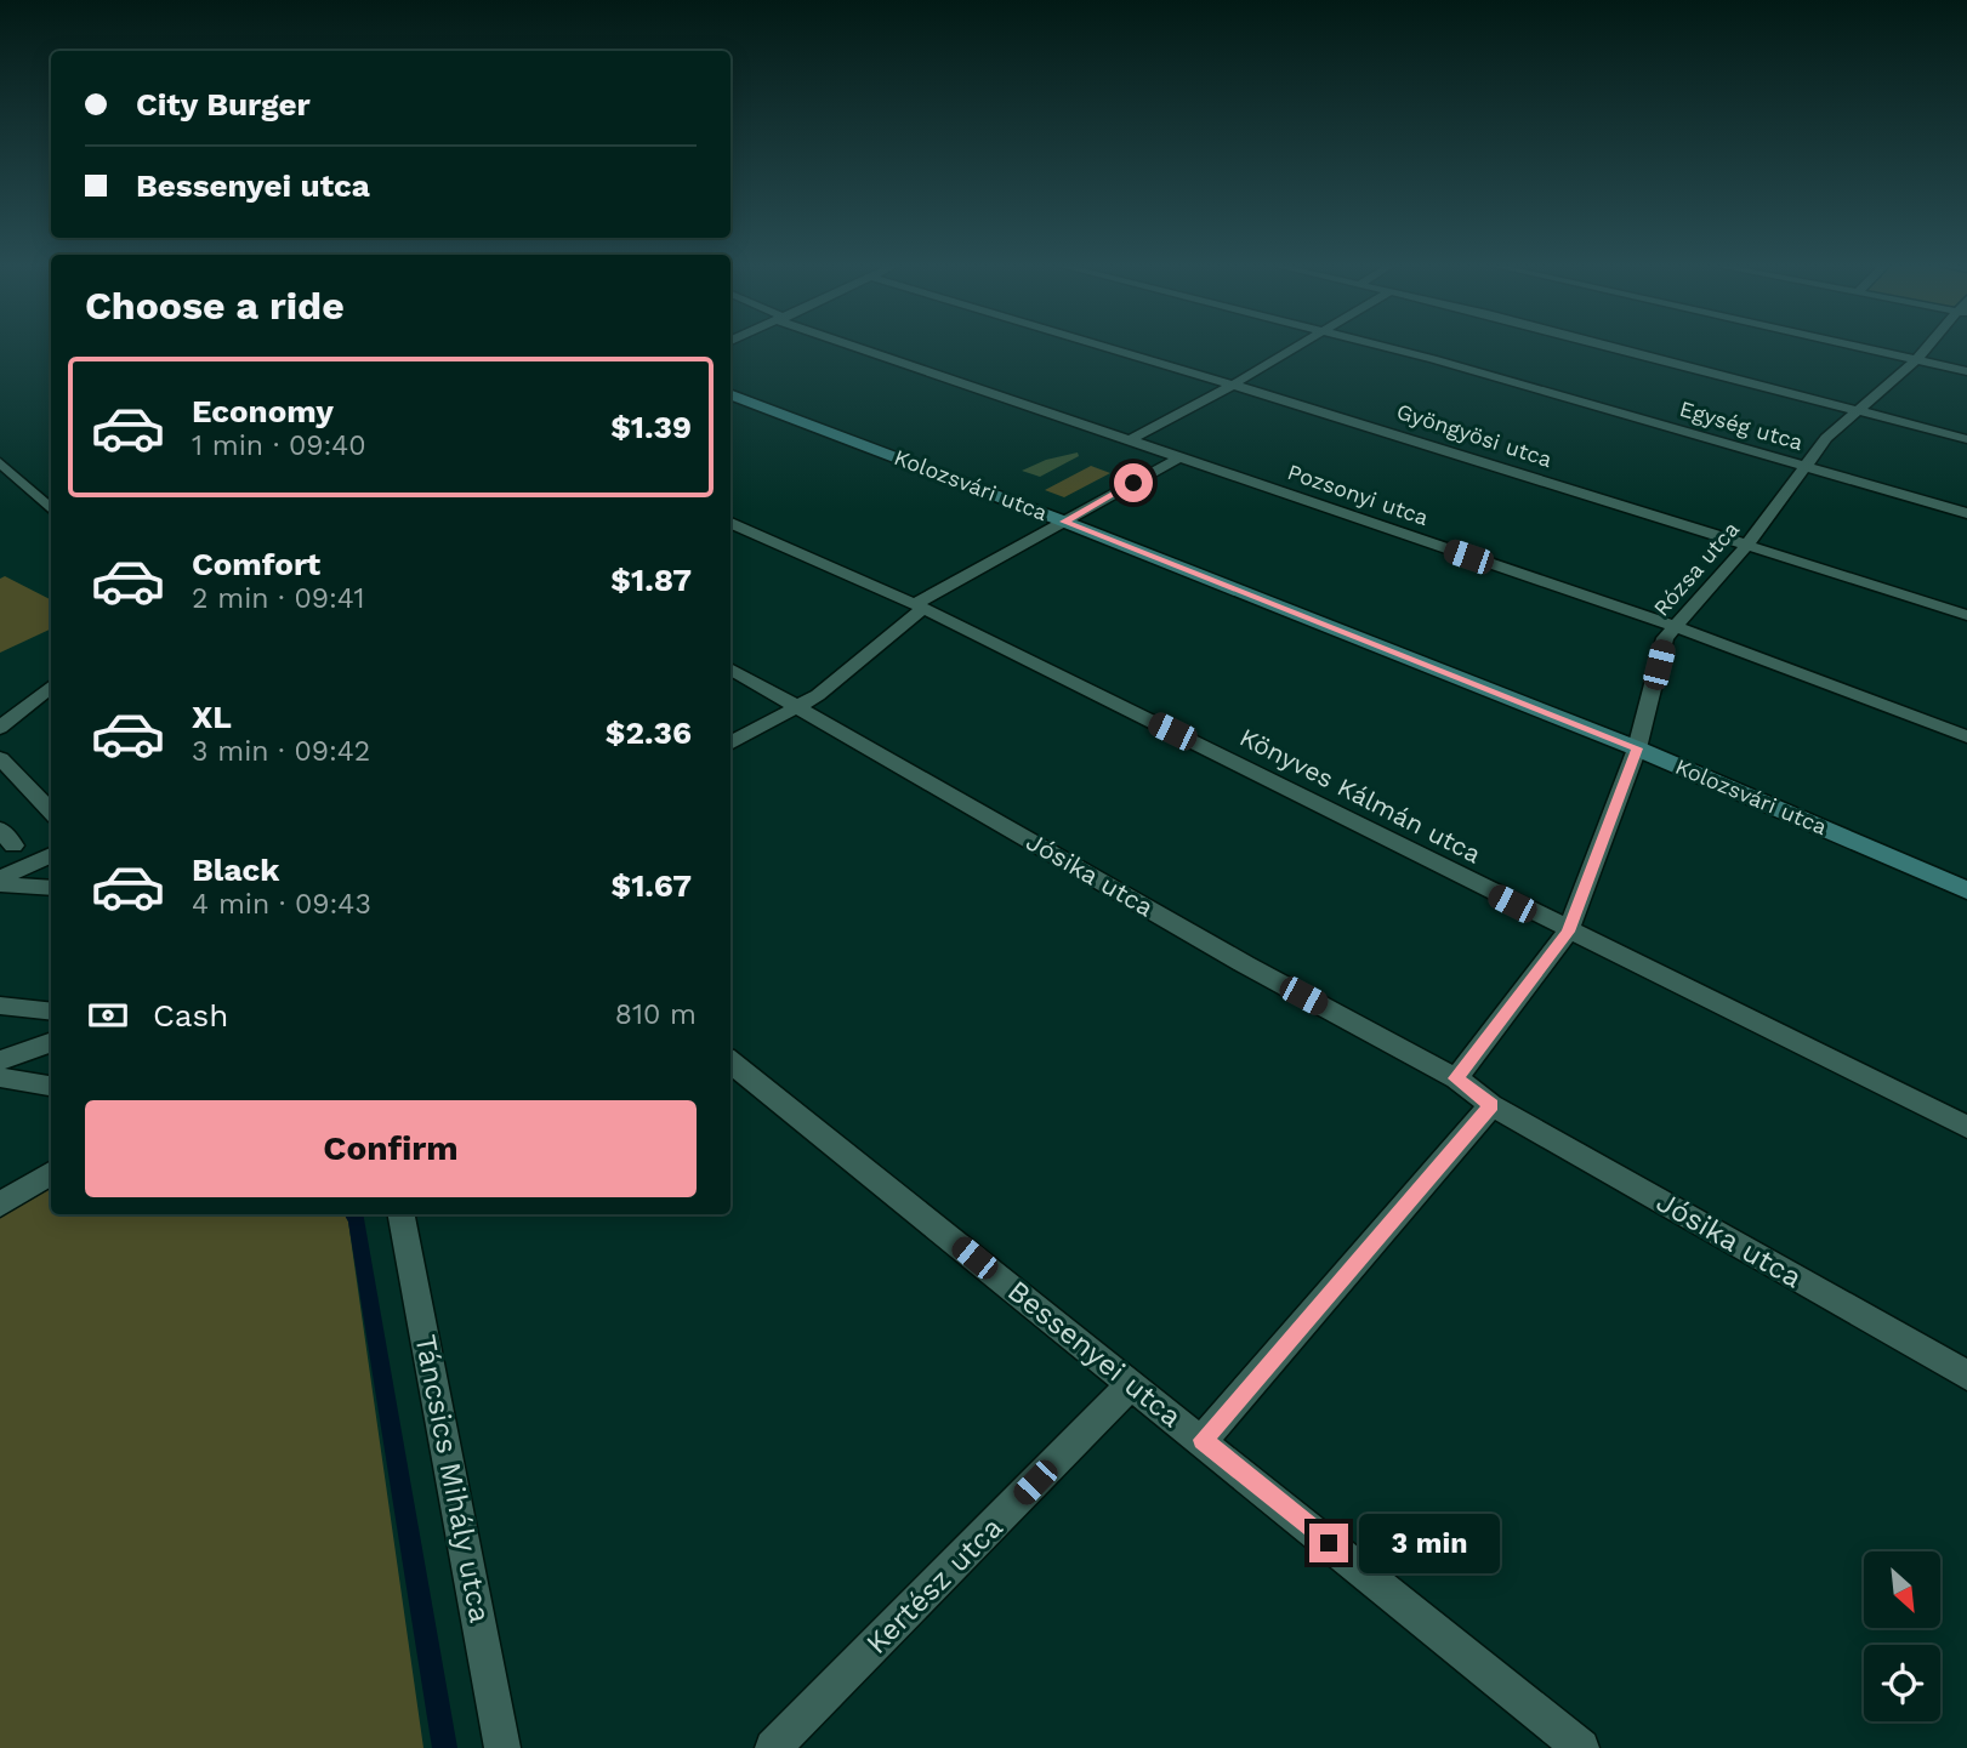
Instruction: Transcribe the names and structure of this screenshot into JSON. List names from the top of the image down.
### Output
{
  "streets": {
    "street": [
      "Egység utca",
      "Gyöngyösi utca",
      "Kolozsvári utca",
      "Pozsonyi utca",
      "Rózsa utca",
      "Könyves Kálmán utca",
      "Jósika utca",
      "Bessenyei utca",
      "Táncsics Mihály utca",
      "Kertész utca"
    ]
  },
  "crossings": [
    ["Egység utca", "Rózsa utca"],
    ["Gyöngyösi utca", "Rózsa utca"],
    ["Kolozsvári utca", "Rózsa utca"],
    ["Pozsonyi utca", "Rózsa utca"],
    ["Rózsa utca", "Könyves Kálmán utca"],
    ["Bessenyei utca", "Kertész utca"]
  ],
  "north": "bottom right",
  "page": {
    "banner": ["City Burger", "Bessenyei utca"],
    "heading": "Choose a ride",
    "list": [
      {
        "name": "Economy",
        "note": "1 min · 09:40",
        "value": "$1.39"
      },
      {
        "name": "Comfort",
        "note": "2 min · 09:41",
        "value": "$1.87"
      },
      {
        "name": "XL",
        "note": "3 min · 09:42",
        "value": "$2.36"
      },
      {
        "name": "Black",
        "note": "4 min · 09:43",
        "value": "$1.67"
      }
    ],
    "pay": ["Cash", "810 m"],
    "buttons": "Confirm",
    "bubble": "3 min"
  }
}
